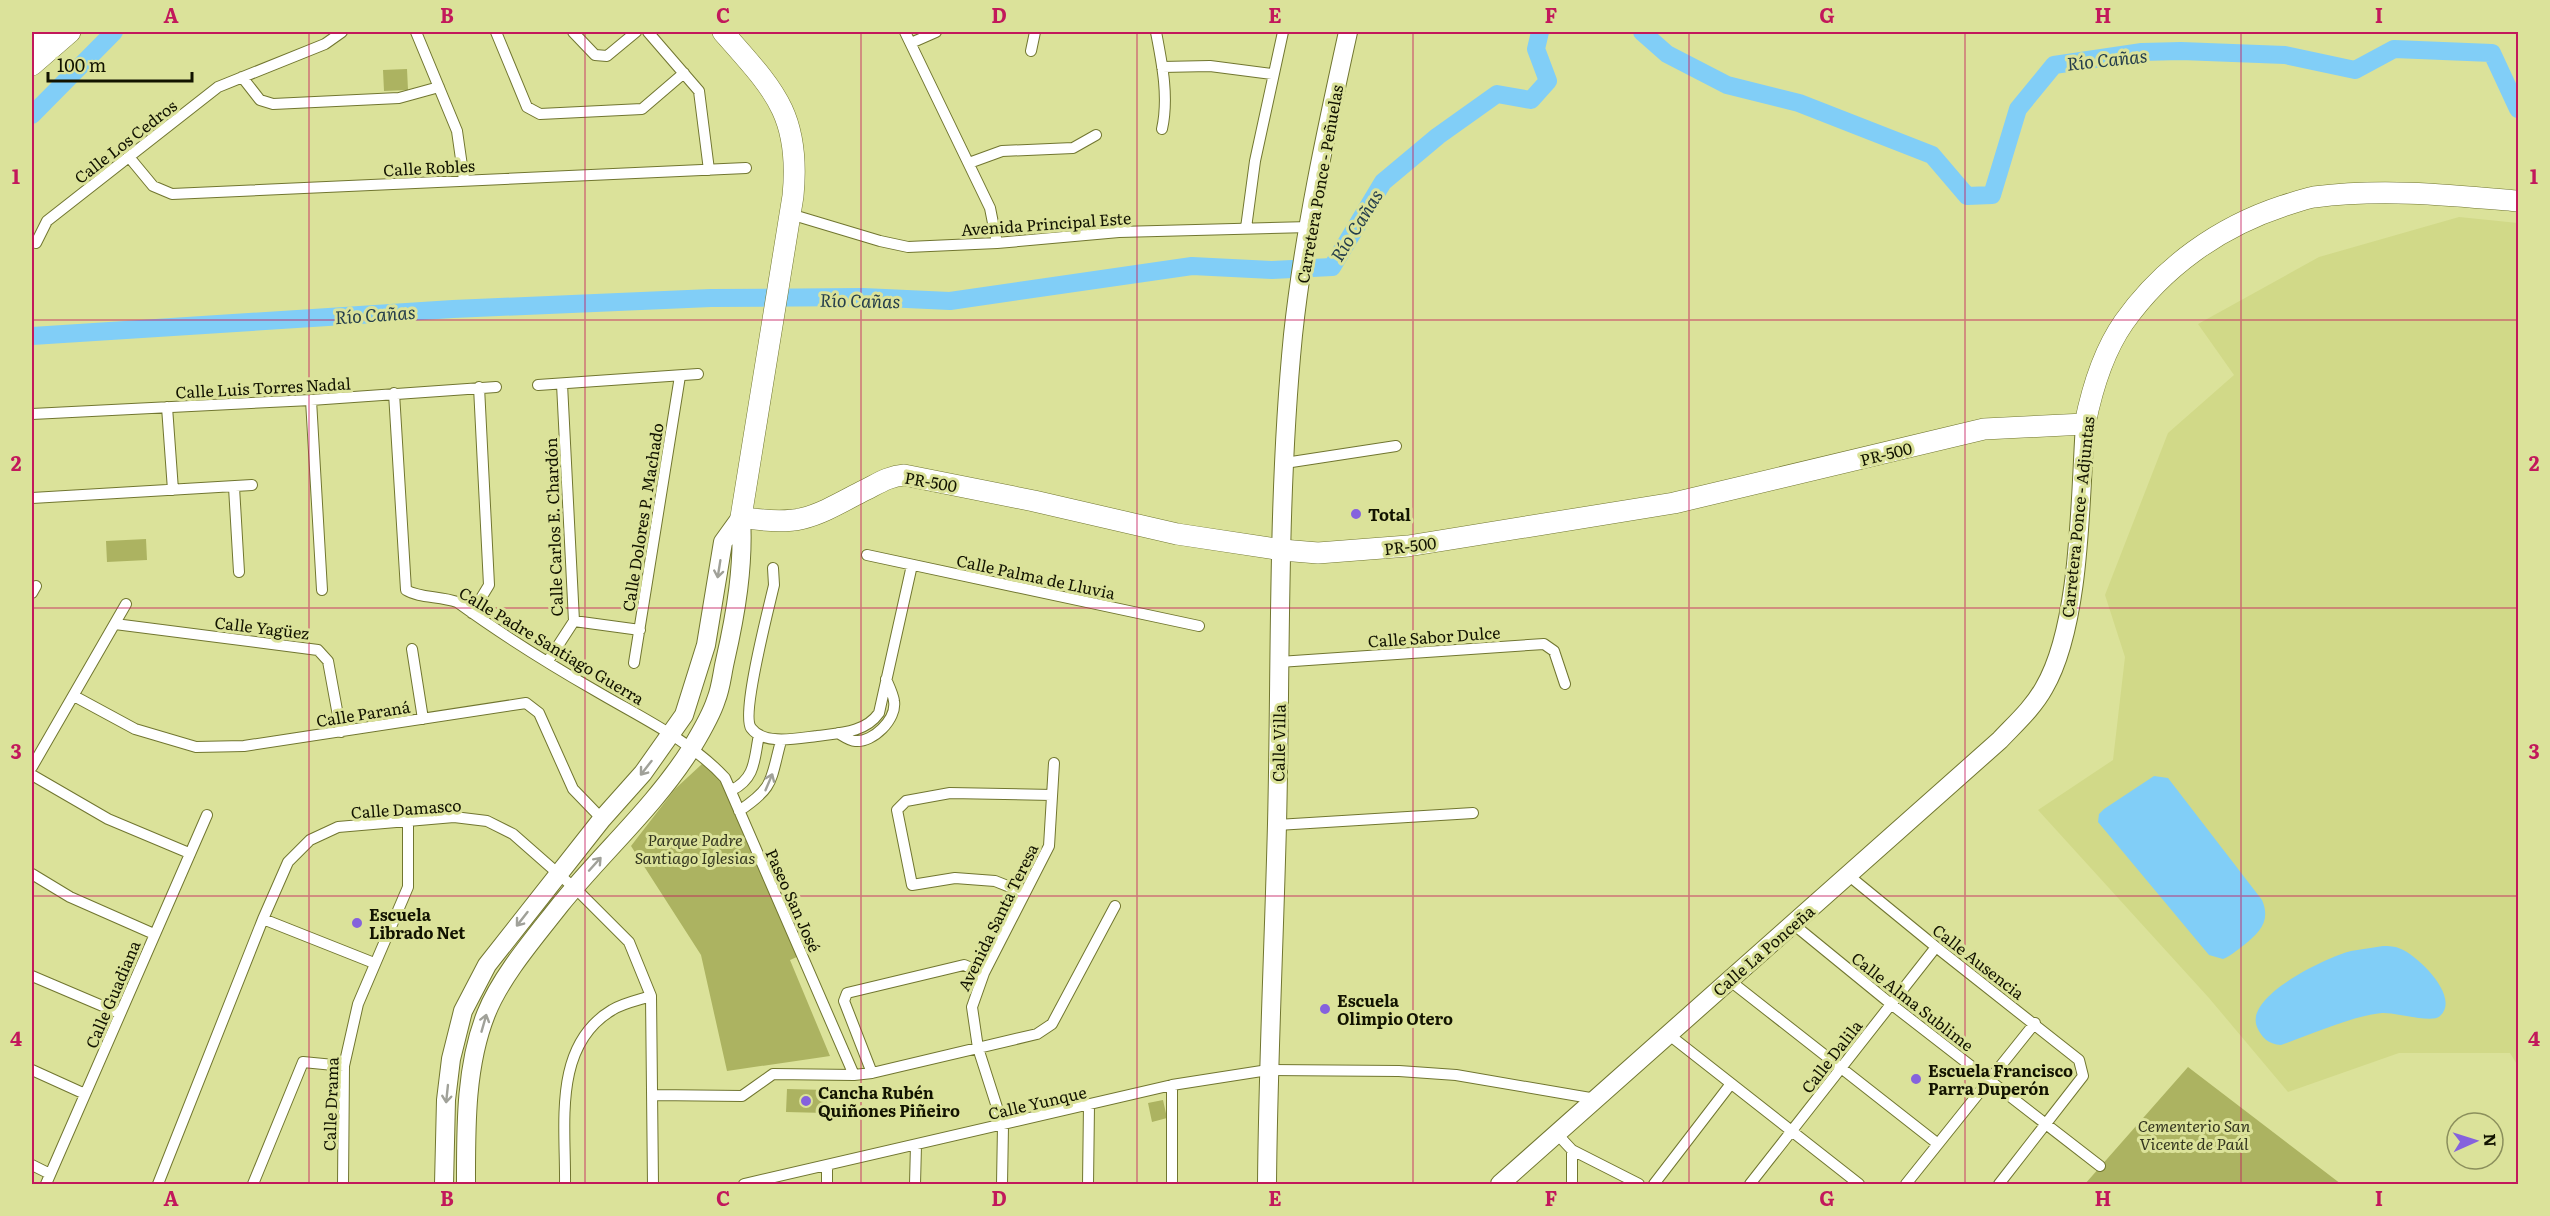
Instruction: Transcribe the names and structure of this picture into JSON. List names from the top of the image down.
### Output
{
  "streets": {
    "highway": ["PR-500", "Carretera Ponce - Adjuntas"],
    "main road": ["Carretera Ponce - Peñuelas", "Calle Villa", "Calle La Ponceña"],
    "street": [
      "Calle Los Cedros",
      "Calle Robles",
      "Avenida Principal Este",
      "Calle Luis Torres Nadal",
      "Calle Dolores P. Machado",
      "Calle Carlos E. Chardón",
      "Calle Palma de Lluvia",
      "Calle Yagüez",
      "Calle Sabor Dulce",
      "Calle Padre Santiago Guerra",
      "Calle Paraná",
      "Calle Damasco",
      "Paseo San José",
      "Avenida Santa Teresa",
      "Calle Ausencia",
      "Calle Guadiana",
      "Calle Alma Sublime",
      "Calle Dalila",
      "Calle Yunque",
      "Calle Drama"
    ]
  },
  "crossings": [
    ["Calle Los Cedros", "Calle Robles"],
    ["Carretera Ponce - Peñuelas", "Avenida Principal Este"],
    ["Carretera Ponce - Peñuelas", "Calle Villa"],
    ["Calle Luis Torres Nadal", "Calle Padre Santiago Guerra"],
    ["PR-500", "Carretera Ponce - Adjuntas"],
    ["PR-500", "Calle Villa"],
    ["Carretera Ponce - Adjuntas", "Calle La Ponceña"],
    ["Calle Carlos E. Chardón", "Calle Padre Santiago Guerra"],
    ["Calle Yagüez", "Calle Paraná"],
    ["Calle Sabor Dulce", "Calle Villa"],
    ["Calle Padre Santiago Guerra", "Paseo San José"],
    ["Calle Villa", "Calle Yunque"],
    ["Calle Damasco", "Calle Drama"],
    ["Avenida Santa Teresa", "Calle Yunque"],
    ["Calle La Ponceña", "Calle Ausencia"],
    ["Calle La Ponceña", "Calle Alma Sublime"],
    ["Calle La Ponceña", "Calle Yunque"],
    ["Calle Ausencia", "Calle Alma Sublime"],
    ["Calle Ausencia", "Calle Dalila"],
    ["Calle Alma Sublime", "Calle Dalila"]
  ],
  "water": ["Río Cañas"],
  "parks": ["Parque Padre Santiago Iglesias", "Cementerio San Vicente de Paúl"],
  "places": [
    "Total",
    "Escuela Librado Net",
    "Escuela Olimpio Otero",
    "Escuela Francisco Parra Duperón",
    "Cancha Rubén Quiñones Piñeiro"
  ],
  "scale_bar": "100 m",
  "north": "right",
  "grid": {
    "columns": [
      "A",
      "B",
      "C",
      "D",
      "E",
      "F",
      "G",
      "H",
      "I"
    ],
    "rows": [
      "1",
      "2",
      "3",
      "4"
    ]
  }
}
